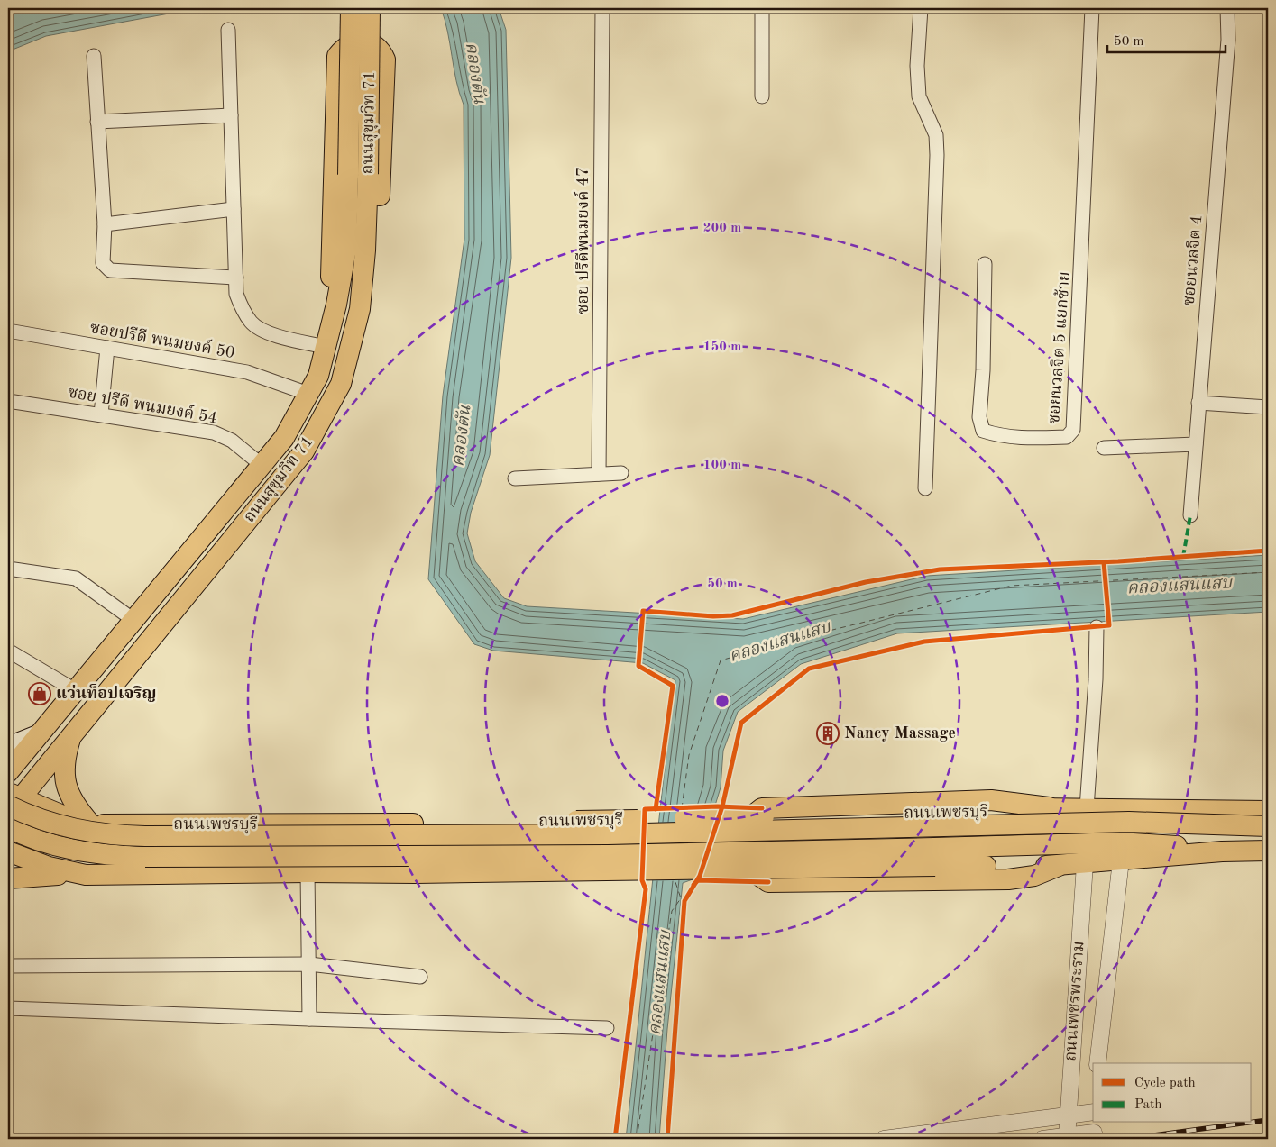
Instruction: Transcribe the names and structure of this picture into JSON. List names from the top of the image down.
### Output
{
  "streets": {
    "main road": ["ถนนสุขุมวิท 71", "ถนนเพชรบุรี"],
    "street": [
      "ซอย ปรีดีพนมยงค์ 47",
      "ซอยนวลจิต 4",
      "ซอยปรีดี พนมยงค์ 50",
      "ซอยนวลจิต 5 แยกซ้าย",
      "ซอย ปรีดี พนมยงค์ 54",
      "ถนนเพชรพระราม"
    ]
  },
  "crossings": [
    ["ถนนสุขุมวิท 71", "ซอยปรีดี พนมยงค์ 50"],
    ["ถนนสุขุมวิท 71", "ซอย ปรีดี พนมยงค์ 54"],
    ["ถนนสุขุมวิท 71", "ถนนเพชรบุรี"],
    ["ถนนเพชรบุรี", "ถนนเพชรพระราม"]
  ],
  "water": ["คลองตัน", "คลองแสนแสบ"],
  "places": {
    "shop": ["แว่นท็อปเจริญ"],
    "building": ["Nancy Massage"]
  },
  "legend": ["Cycle path", "Path"],
  "scale_bar": "50 m",
  "rings": [
    "200 m",
    "150 m",
    "100 m",
    "50 m"
  ]
}
